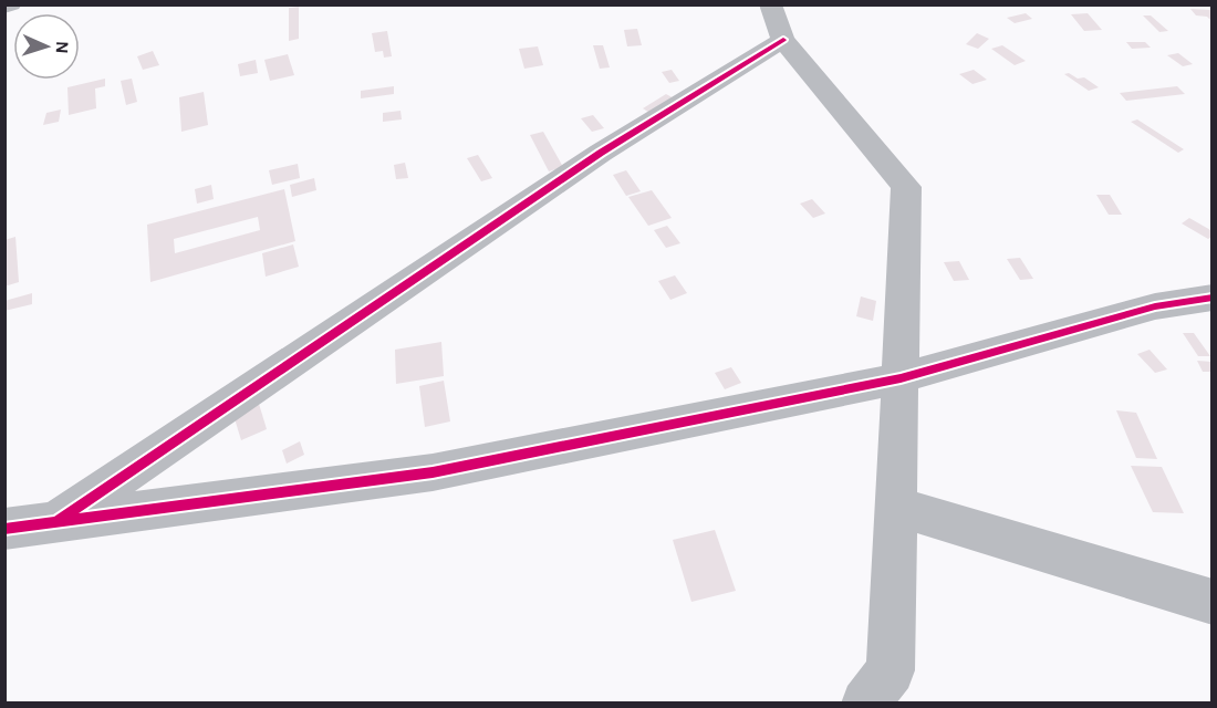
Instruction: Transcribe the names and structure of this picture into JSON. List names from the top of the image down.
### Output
{
  "north": "right"
}
